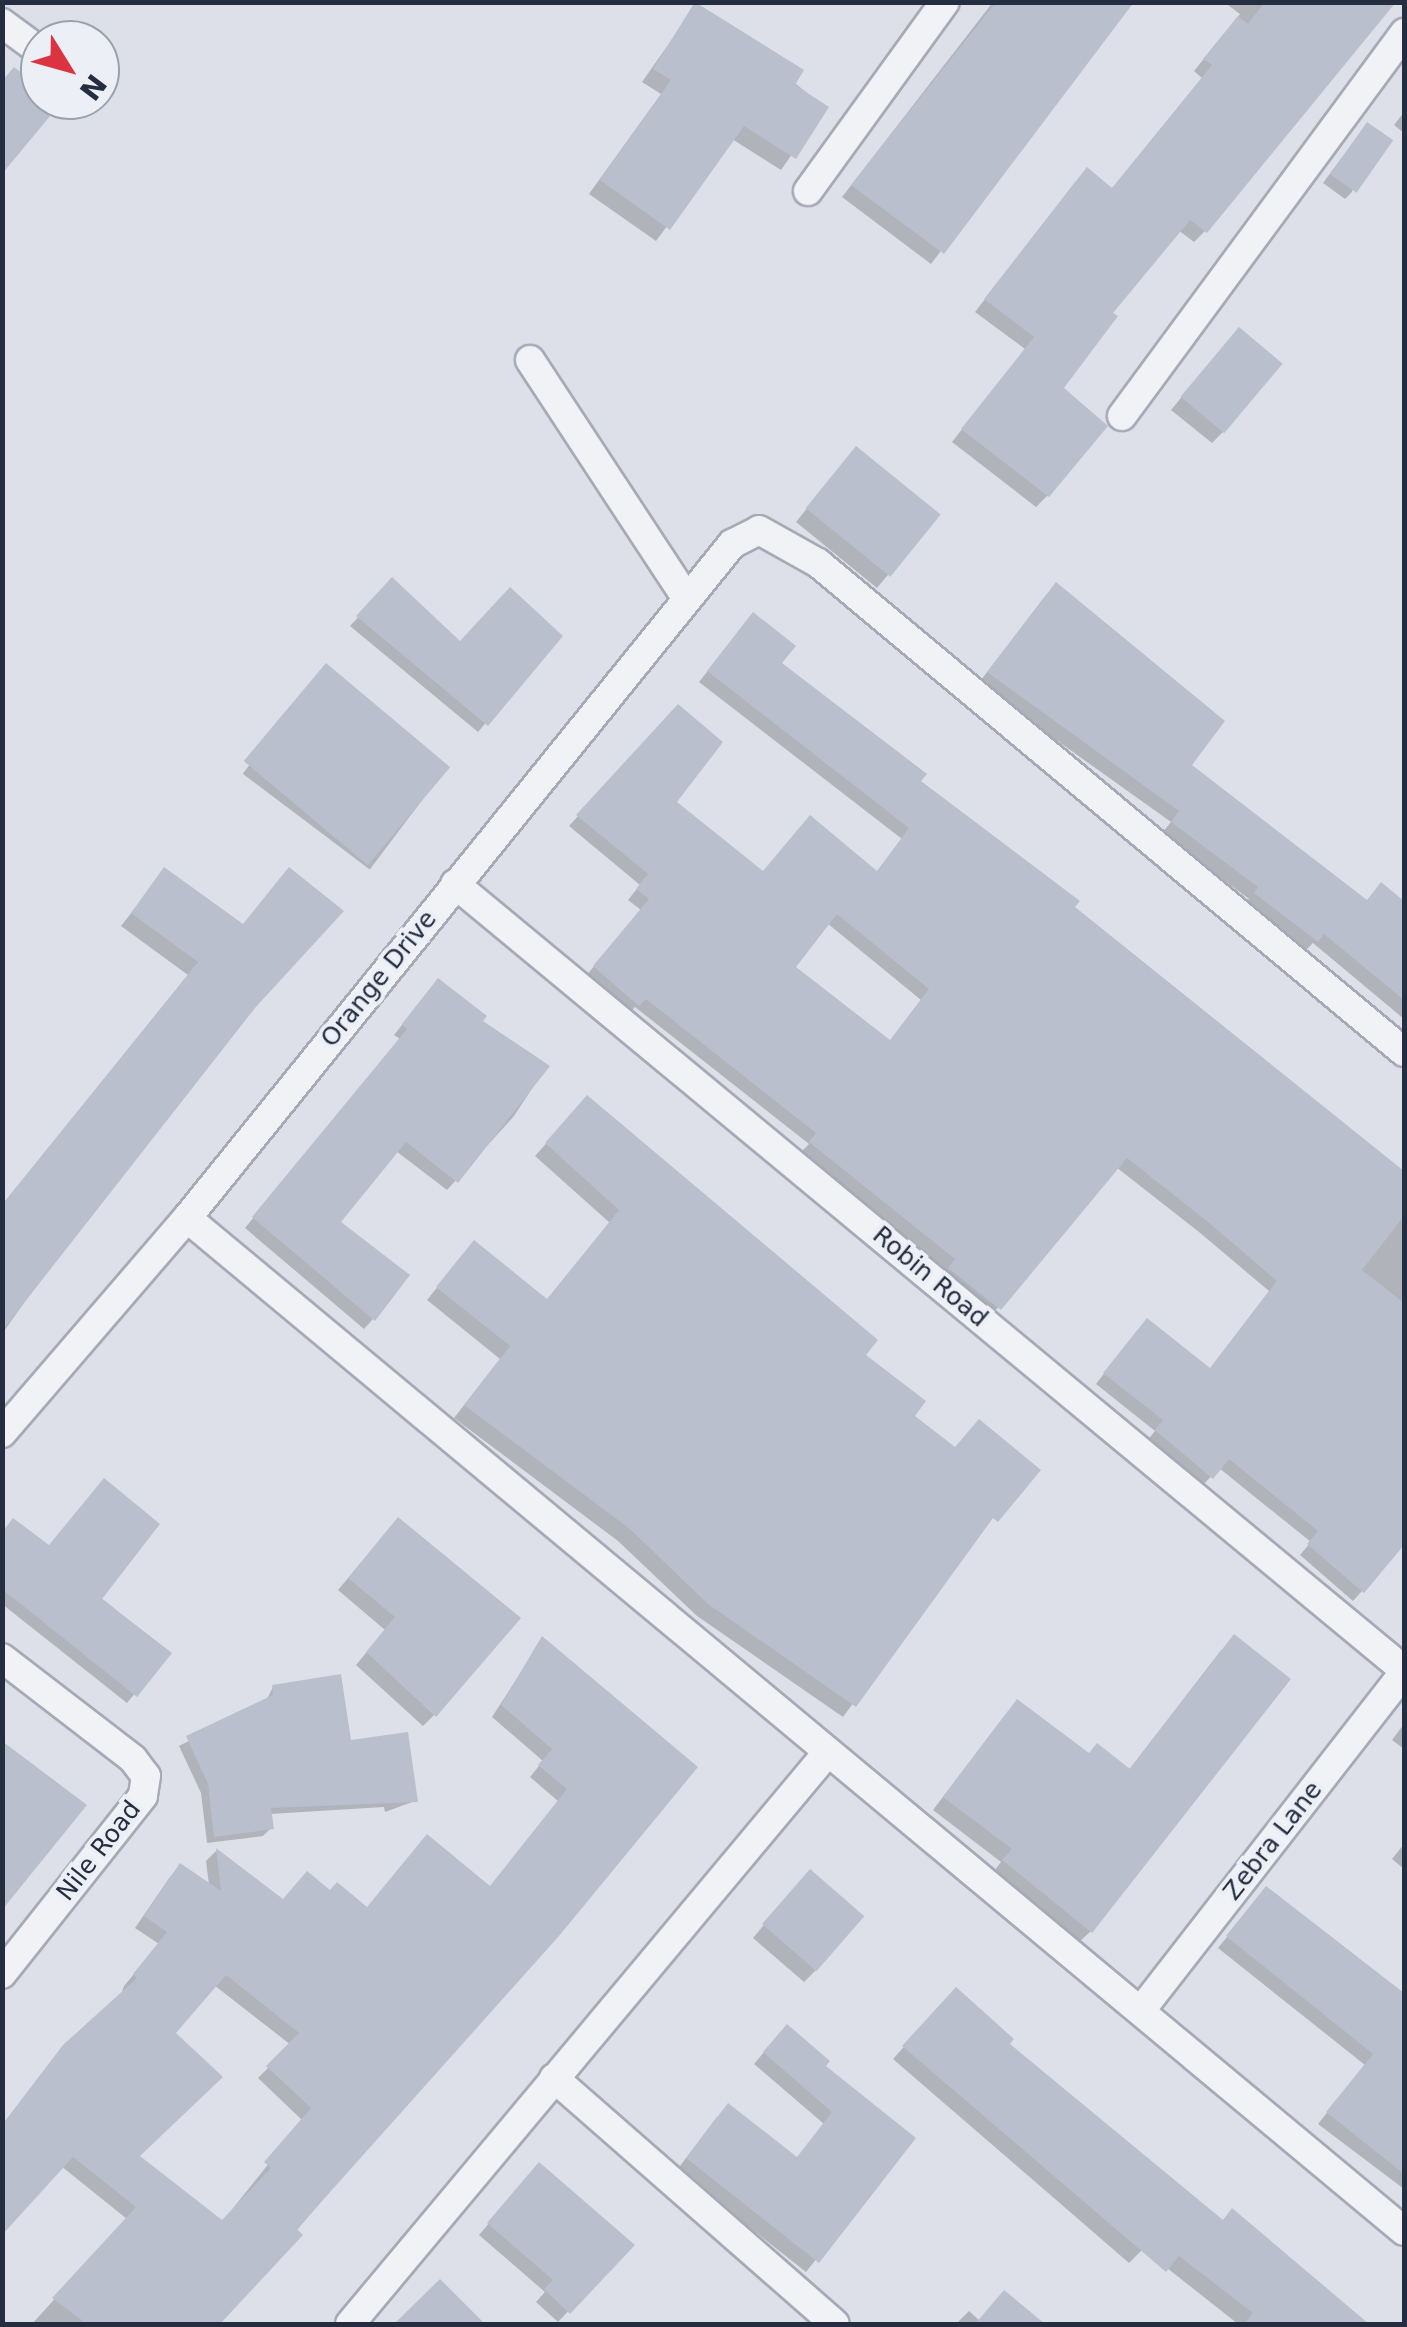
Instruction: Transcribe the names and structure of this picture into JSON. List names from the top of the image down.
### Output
{
  "streets": {
    "street": [
      "Orange Drive",
      "Robin Road",
      "Zebra Lane",
      "Nile Road"
    ]
  },
  "crossings": [
    ["Orange Drive", "Robin Road"],
    ["Robin Road", "Zebra Lane"]
  ],
  "north": "bottom right"
}
